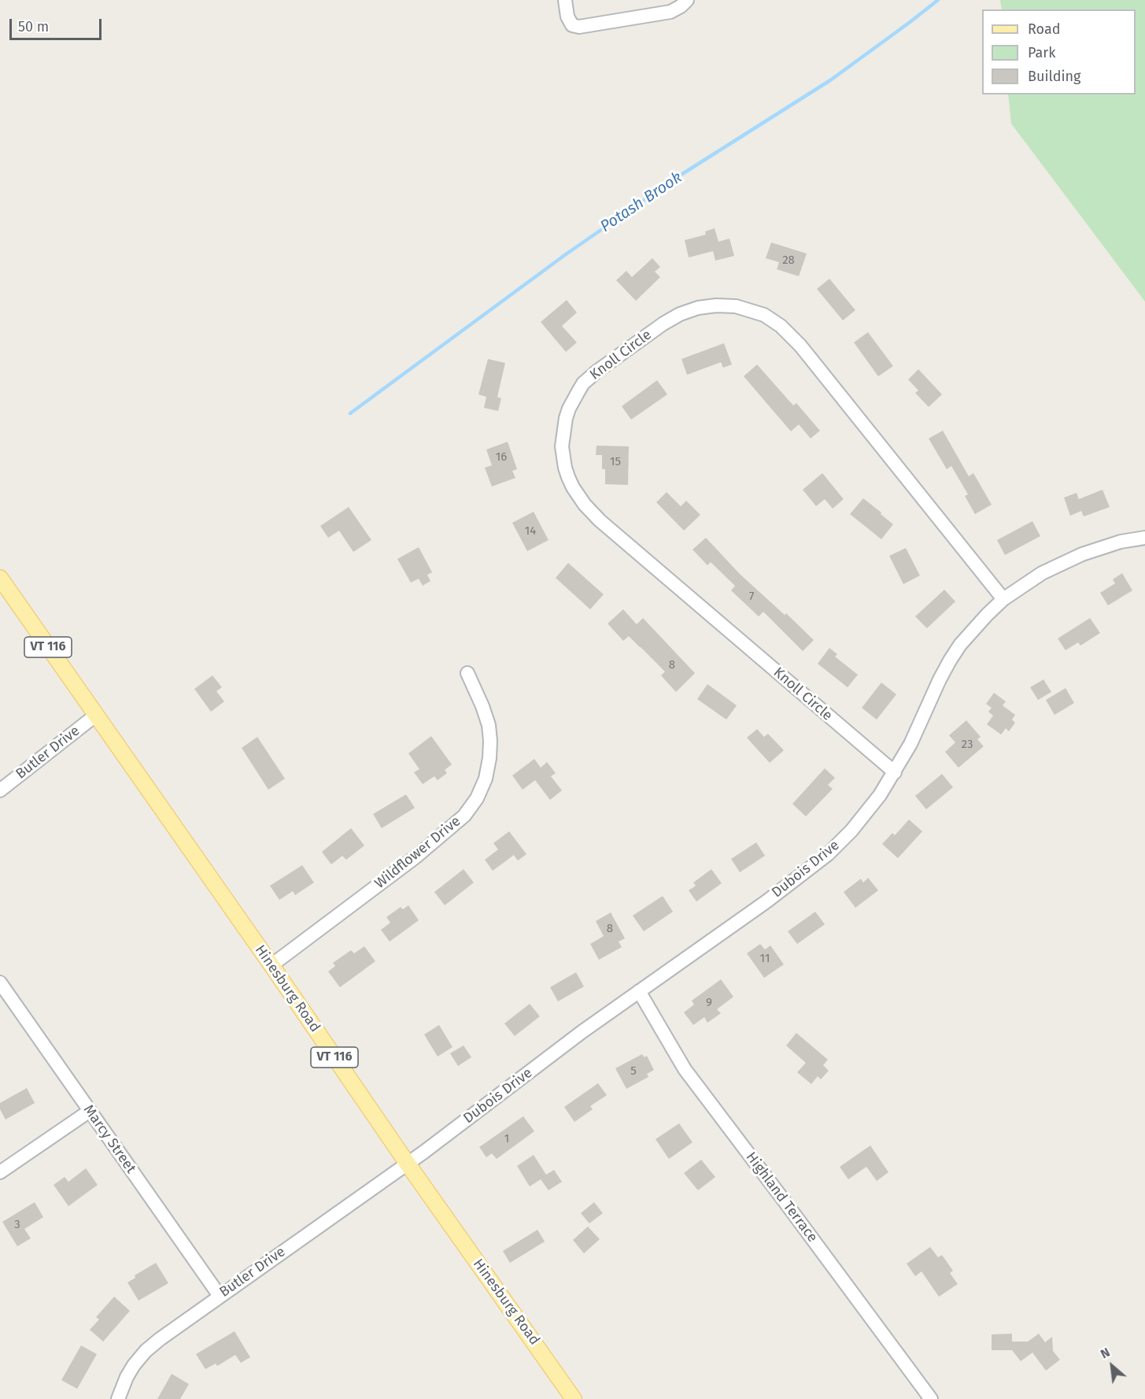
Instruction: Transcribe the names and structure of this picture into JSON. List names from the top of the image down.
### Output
{
  "streets": {
    "main road": ["VT 116", "Hinesburg Road"],
    "street": [
      "Knoll Circle",
      "Butler Drive",
      "Wildflower Drive",
      "Dubois Drive",
      "Marcy Street",
      "Highland Terrace"
    ]
  },
  "crossings": [
    ["Knoll Circle", "Dubois Drive"],
    ["Butler Drive", "Dubois Drive"],
    ["Butler Drive", "Hinesburg Road"],
    ["Butler Drive", "Marcy Street"],
    ["Wildflower Drive", "Hinesburg Road"],
    ["Dubois Drive", "Hinesburg Road"],
    ["Dubois Drive", "Highland Terrace"]
  ],
  "water": ["Potash Brook"],
  "house_numbers": [
    "28",
    "16",
    "15",
    "14",
    "7",
    "8",
    "23",
    "8",
    "11",
    "9",
    "5",
    "1",
    "3"
  ],
  "legend": ["Road", "Park", "Building"],
  "scale_bar": "50 m",
  "north": "top left"
}
